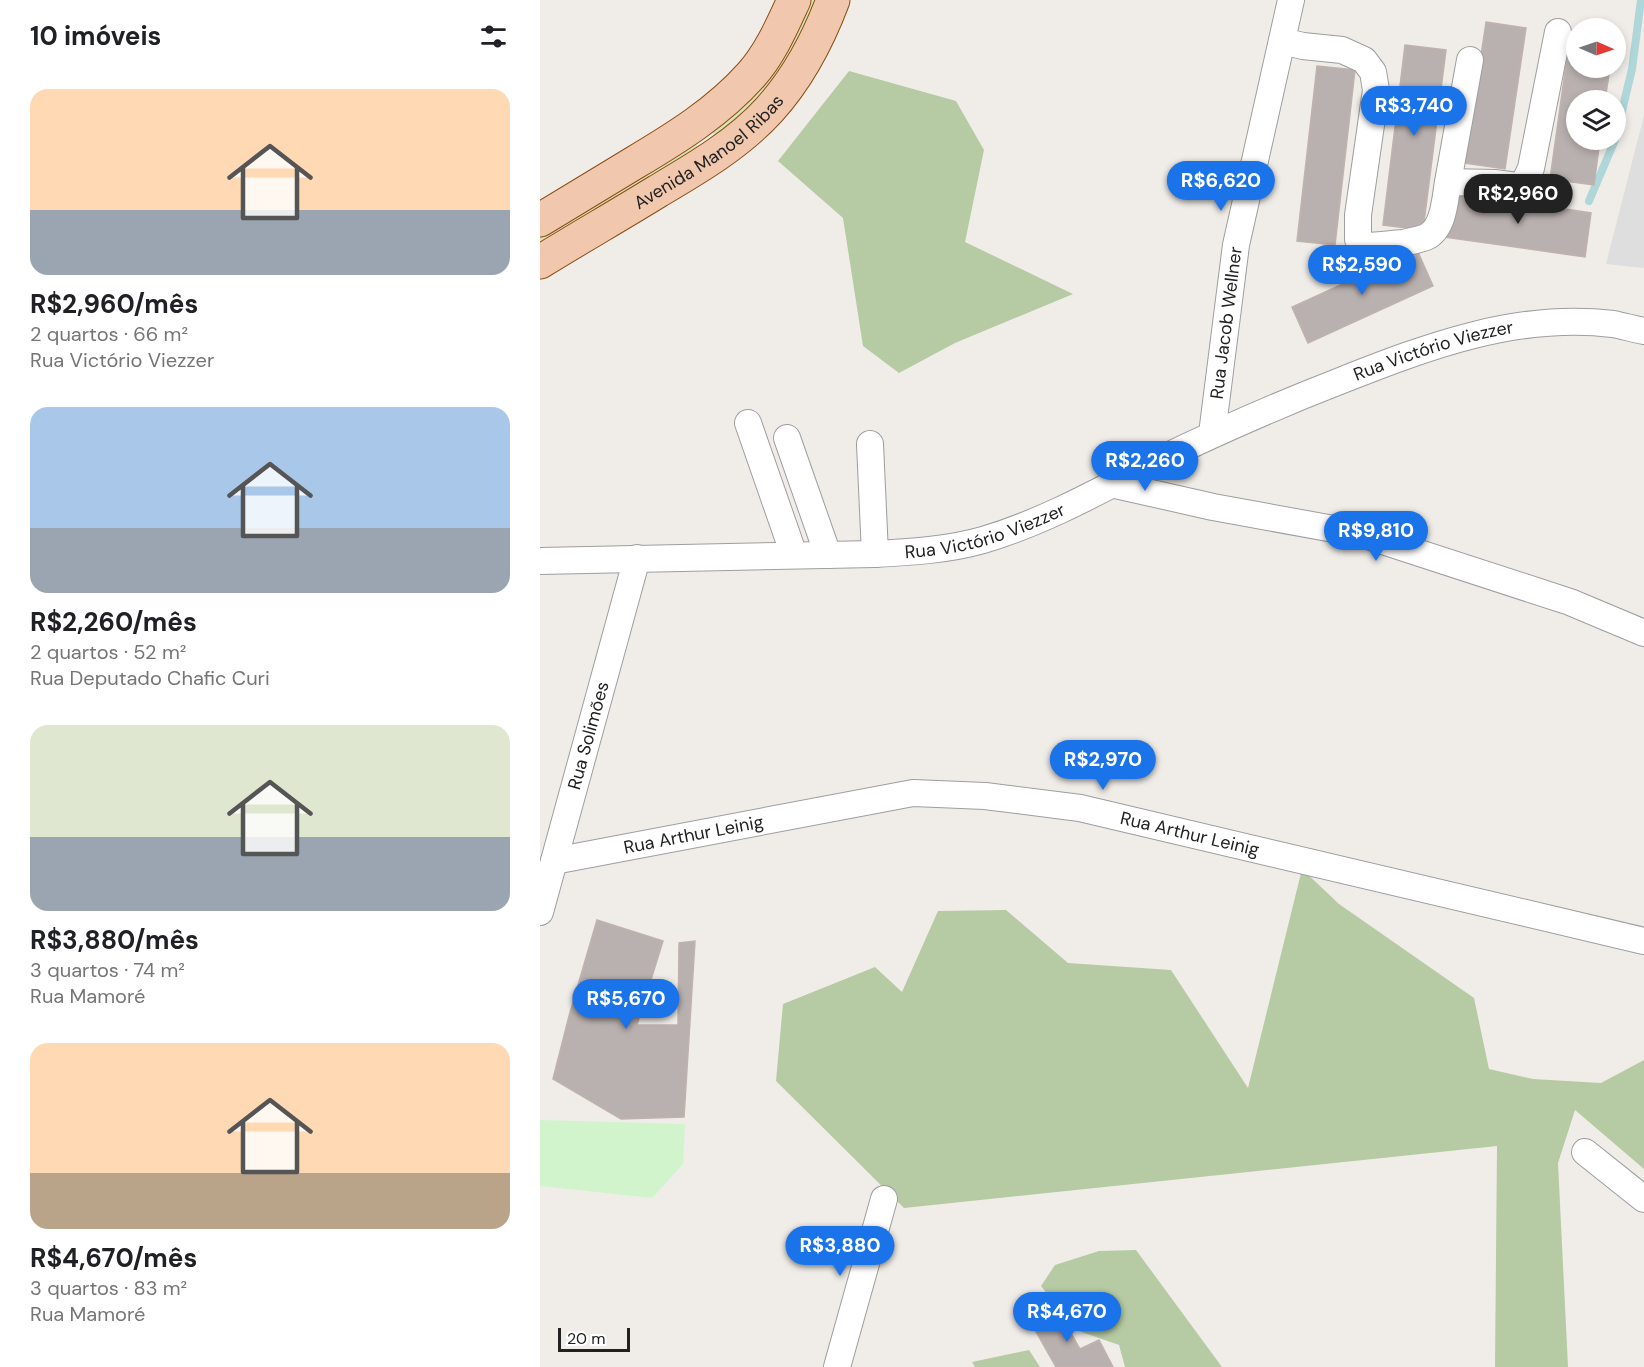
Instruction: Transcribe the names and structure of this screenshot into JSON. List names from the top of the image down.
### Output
{
  "streets": {
    "main road": ["Avenida Manoel Ribas"],
    "street": [
      "Rua Jacob Wellner",
      "Rua Victório Viezzer",
      "Rua Solimões",
      "Rua Arthur Leinig"
    ]
  },
  "crossings": [
    ["Rua Jacob Wellner", "Rua Victório Viezzer"],
    ["Rua Victório Viezzer", "Rua Solimões"],
    ["Rua Solimões", "Rua Arthur Leinig"]
  ],
  "scale_bar": "20 m",
  "north": "right",
  "page": {
    "heading": "10 imóveis",
    "list": [
      {
        "name": "R$2,960/mês",
        "note": "2 quartos · 66 m² · Rua Victório Viezzer"
      },
      {
        "name": "R$2,260/mês",
        "note": "2 quartos · 52 m² · Rua Deputado Chafic Curi"
      },
      {
        "name": "R$3,880/mês",
        "note": "3 quartos · 74 m² · Rua Mamoré"
      },
      {
        "name": "R$4,670/mês",
        "note": "3 quartos · 83 m² · Rua Mamoré"
      }
    ],
    "price": [
      "R$3,740",
      "R$6,620",
      "R$2,960",
      "R$2,590",
      "R$2,260",
      "R$9,810",
      "R$2,970",
      "R$5,670",
      "R$3,880",
      "R$4,670"
    ],
    "scale": "20 m"
  }
}
